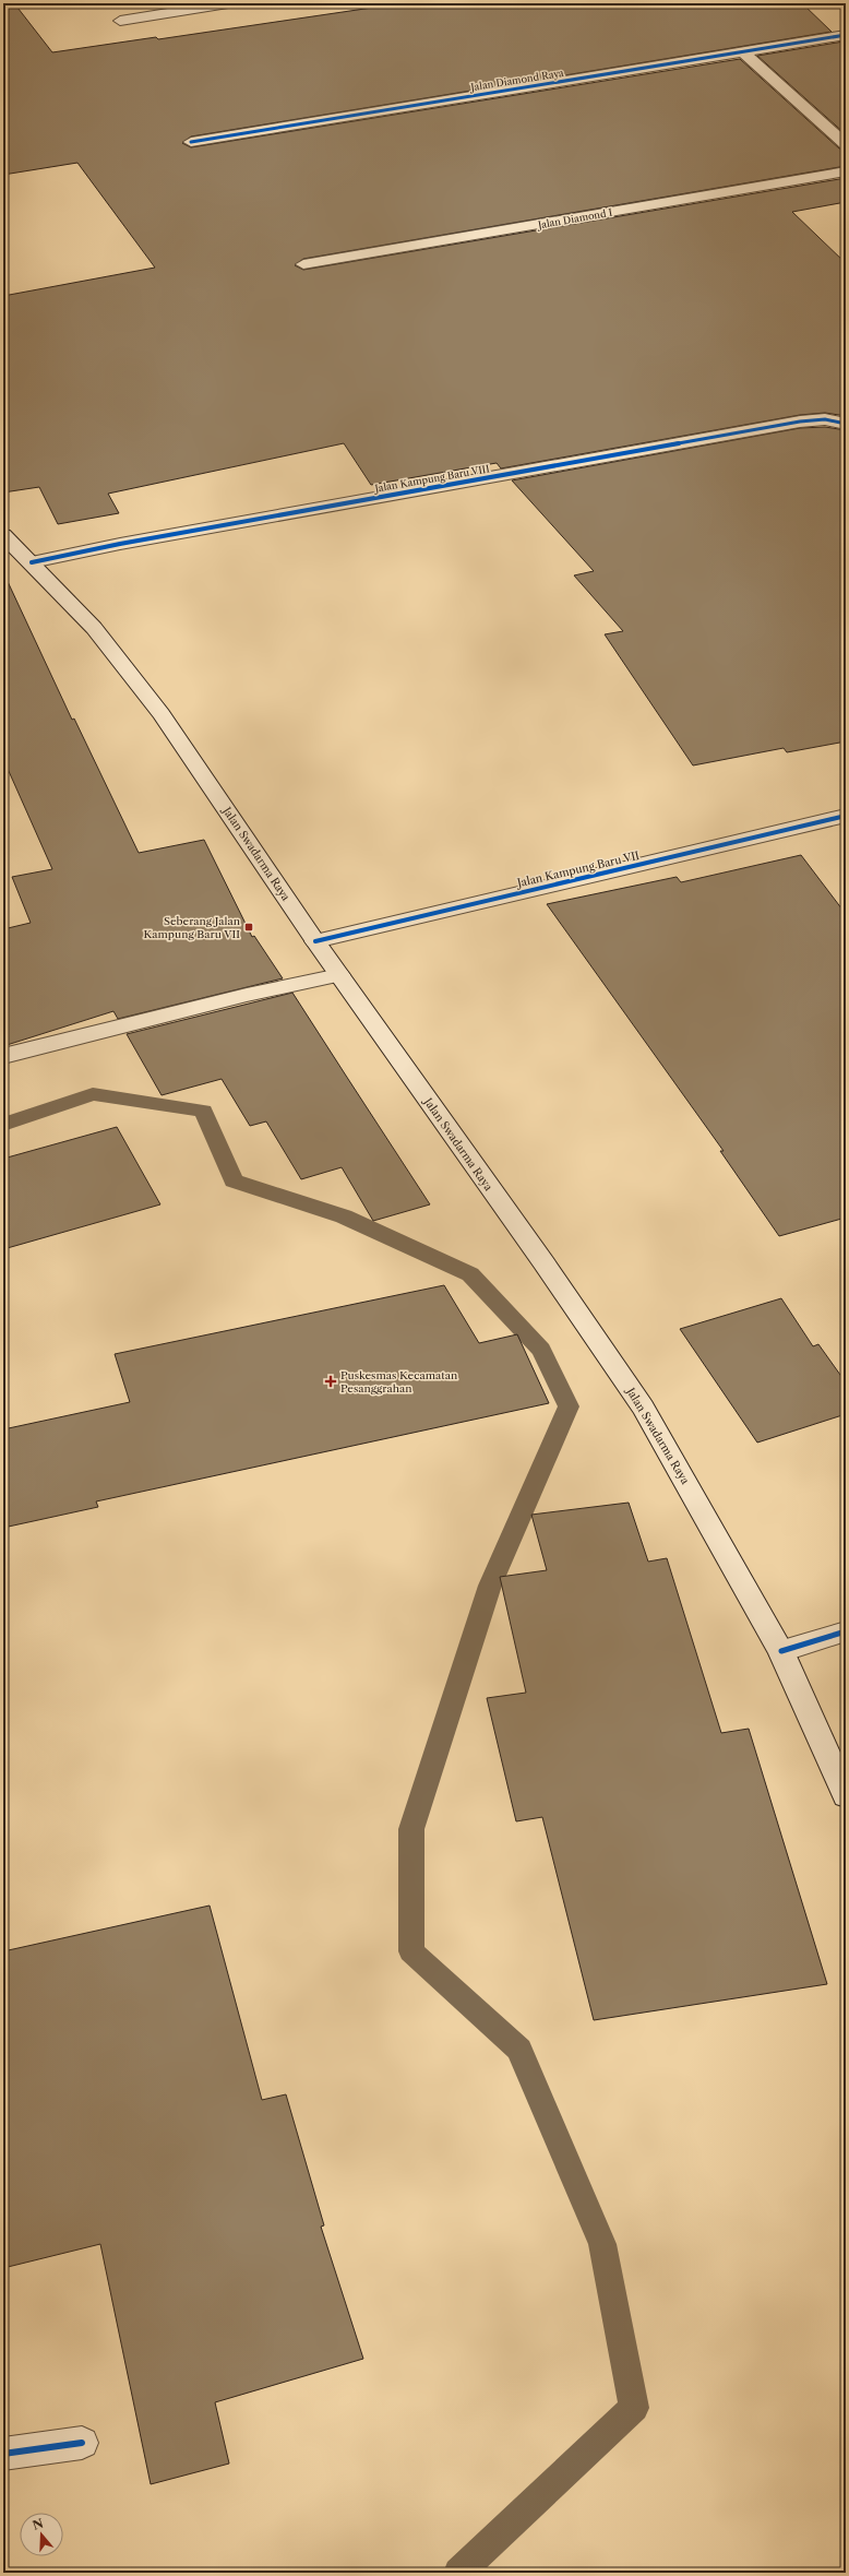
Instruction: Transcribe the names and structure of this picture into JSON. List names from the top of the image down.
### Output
{
  "streets": {
    "street": [
      "Jalan Diamond Raya",
      "Jalan Diamond I",
      "Jalan Kampung Baru VIII",
      "Jalan Swadarma Raya",
      "Jalan Kampung Baru VII"
    ]
  },
  "crossings": [
    ["Jalan Kampung Baru VIII", "Jalan Swadarma Raya"],
    ["Jalan Swadarma Raya", "Jalan Kampung Baru VII"]
  ],
  "places": {
    "transit": ["Seberang Jalan Kampung Baru VII"],
    "health": ["Puskesmas Kecamatan Pesanggrahan"]
  },
  "north": "top"
}
